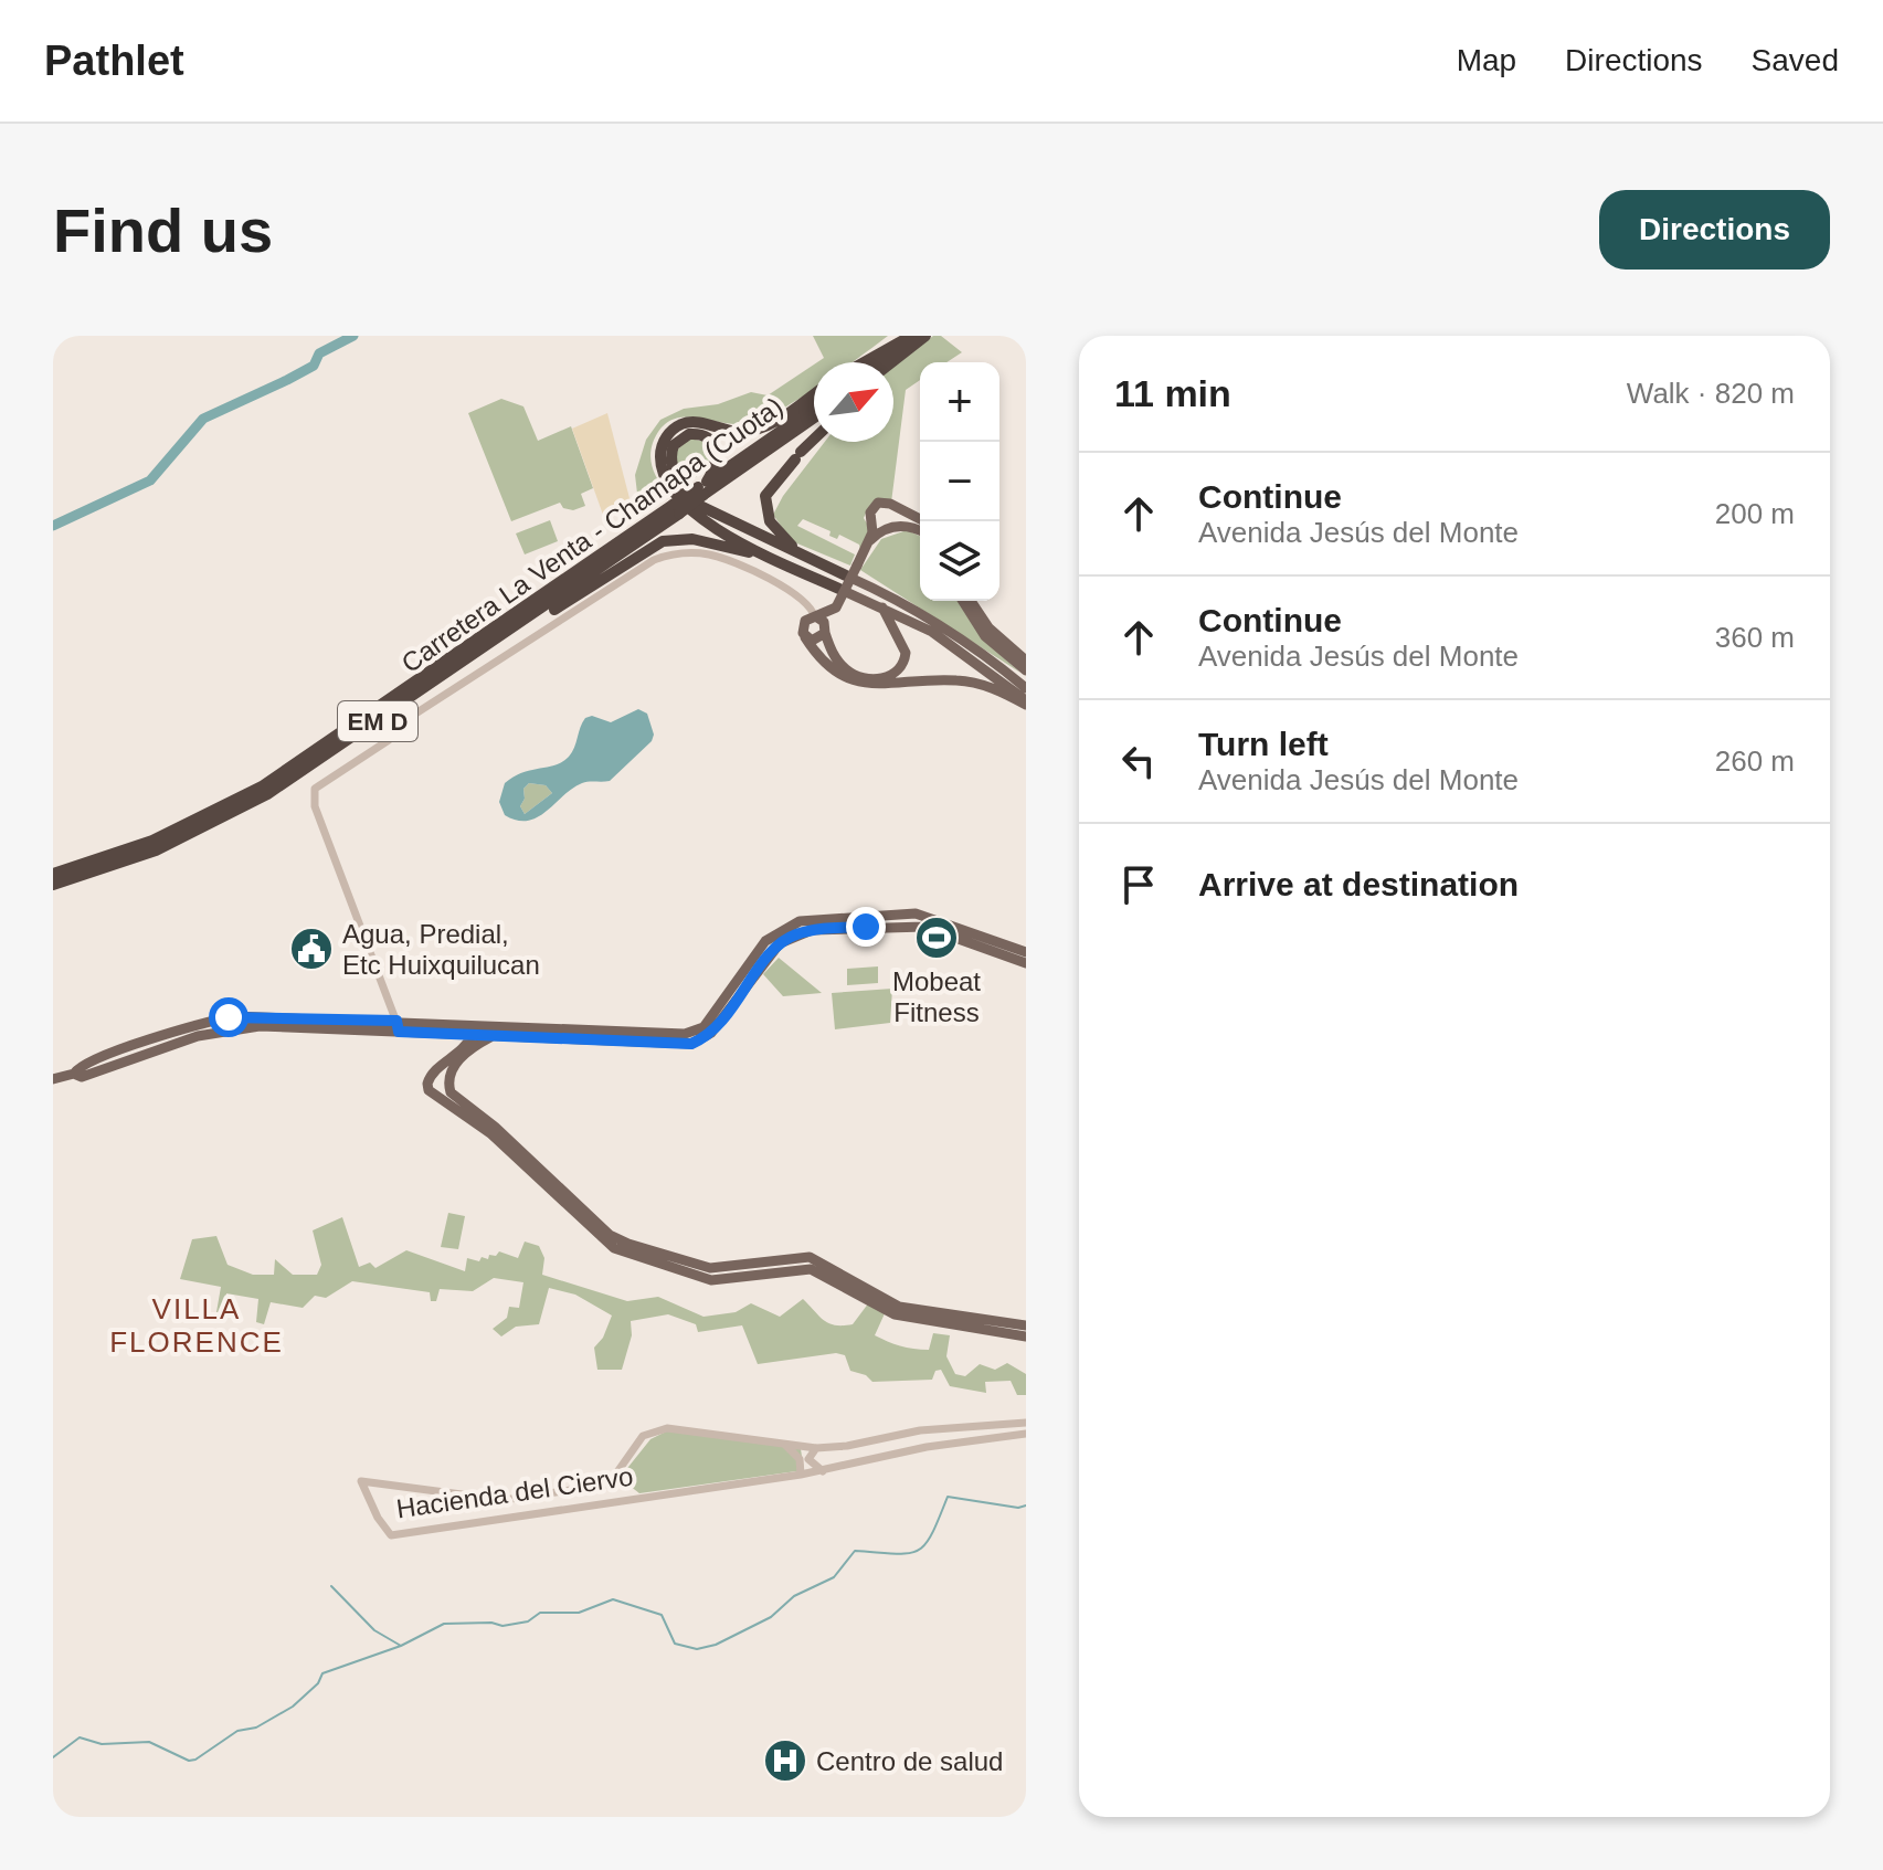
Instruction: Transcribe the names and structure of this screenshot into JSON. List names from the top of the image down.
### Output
{
  "streets": {
    "highway": ["Carretera La Venta - Chamapa (Cuota)", "EM D"],
    "street": ["Hacienda del Ciervo"]
  },
  "districts": ["VILLA FLORENCE"],
  "places": {
    "sports": ["Mobeat Fitness"],
    "public building": ["Agua, Predial, Etc Huixquilucan"],
    "hospital": ["Centro de salud"]
  },
  "north": "top right",
  "page": {
    "header": "Pathlet",
    "nav": ["Map", "Directions", "Saved"],
    "buttons": "Directions",
    "title": "Find us",
    "heading": ["11 min", "Walk · 820 m"],
    "map_buttons": ["+", "−"],
    "list": [
      ["Continue", "Avenida Jesús del Monte", "200 m"],
      ["Continue", "Avenida Jesús del Monte", "360 m"],
      ["Turn left", "Avenida Jesús del Monte", "260 m"],
      "Arrive at destination"
    ]
  }
}
